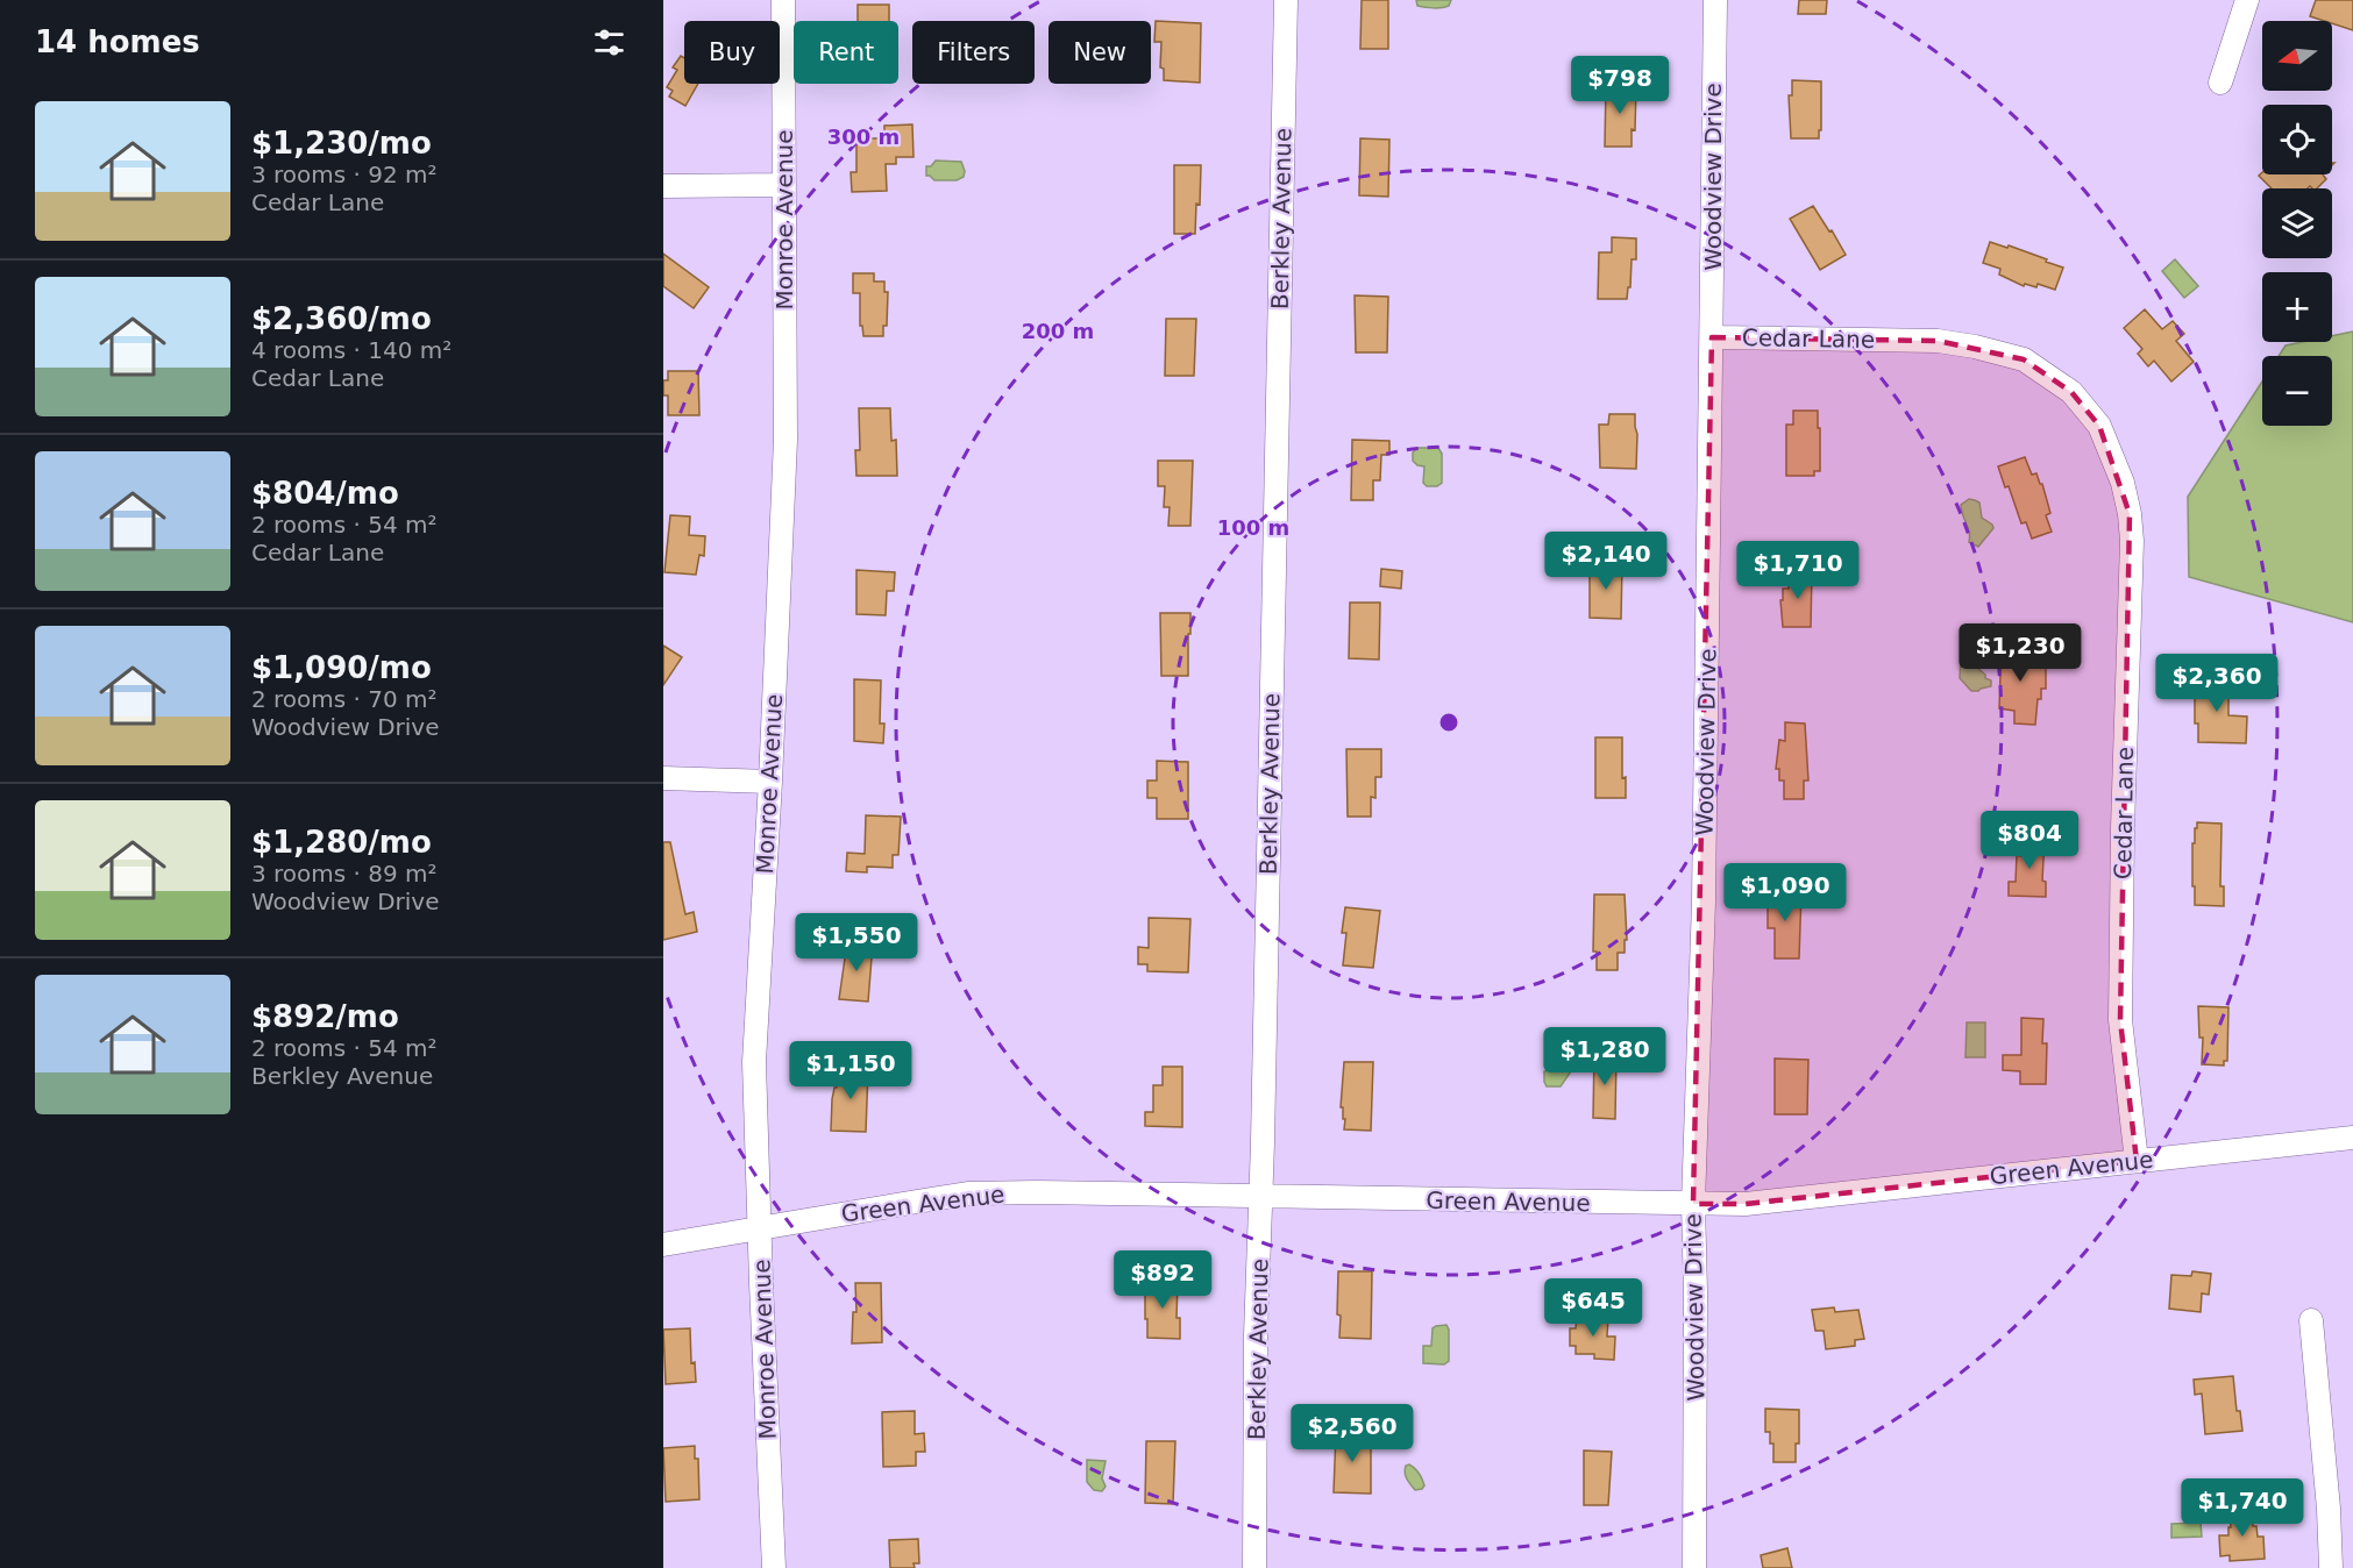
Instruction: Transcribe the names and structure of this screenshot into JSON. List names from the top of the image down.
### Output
{
  "streets": {
    "street": [
      "Woodview Drive",
      "Berkley Avenue",
      "Monroe Avenue",
      "Cedar Lane",
      "Green Avenue"
    ]
  },
  "crossings": [
    ["Woodview Drive", "Cedar Lane"],
    ["Woodview Drive", "Green Avenue"],
    ["Berkley Avenue", "Green Avenue"],
    ["Monroe Avenue", "Green Avenue"],
    ["Cedar Lane", "Green Avenue"]
  ],
  "north": "left",
  "page": {
    "heading": "14 homes",
    "map_buttons": ["+", "−"],
    "chip": [
      "Buy",
      "Rent",
      "Filters",
      "New"
    ],
    "price": [
      "$798",
      "$2,140",
      "$1,710",
      "$1,230",
      "$2,360",
      "$804",
      "$1,090",
      "$1,550",
      "$1,280",
      "$1,150",
      "$892",
      "$645",
      "$2,560",
      "$1,740"
    ],
    "list": [
      {
        "name": "$1,230/mo",
        "note": "3 rooms · 92 m² · Cedar Lane"
      },
      {
        "name": "$2,360/mo",
        "note": "4 rooms · 140 m² · Cedar Lane"
      },
      {
        "name": "$804/mo",
        "note": "2 rooms · 54 m² · Cedar Lane"
      },
      {
        "name": "$1,090/mo",
        "note": "2 rooms · 70 m² · Woodview Drive"
      },
      {
        "name": "$1,280/mo",
        "note": "3 rooms · 89 m² · Woodview Drive"
      },
      {
        "name": "$892/mo",
        "note": "2 rooms · 54 m² · Berkley Avenue"
      }
    ]
  },
  "rings": ["300 m", "200 m", "100 m"]
}
